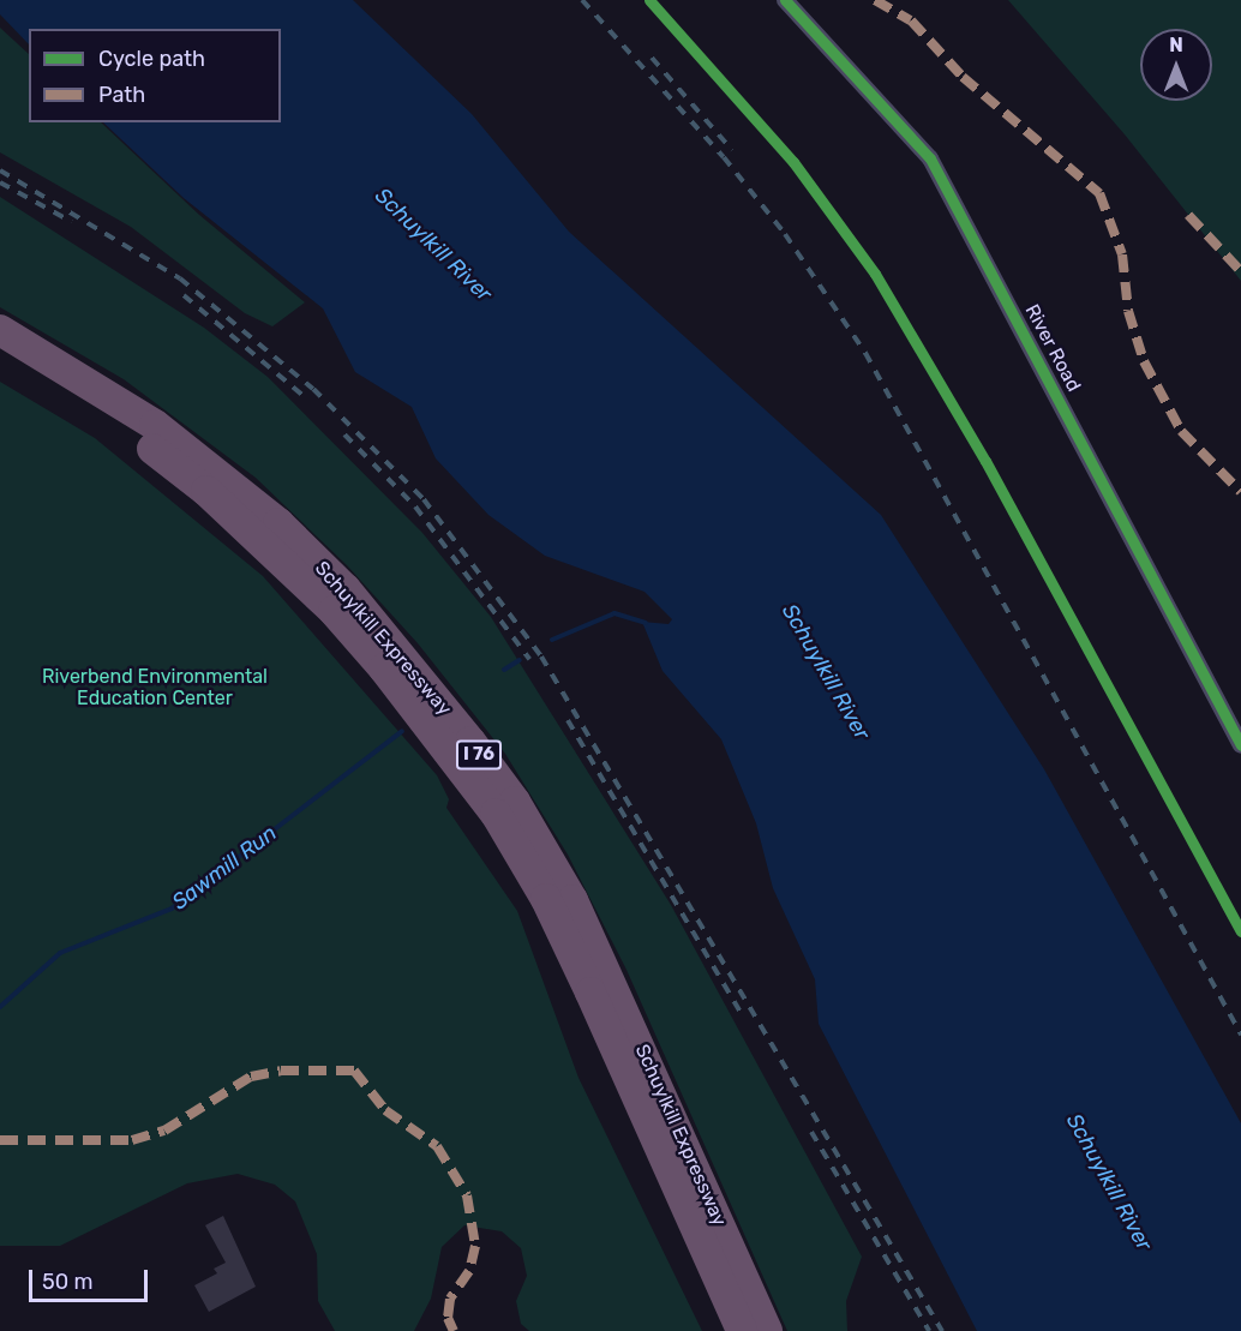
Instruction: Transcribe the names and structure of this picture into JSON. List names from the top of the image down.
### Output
{
  "streets": {
    "highway": ["Schuylkill Expressway", "I 76"],
    "street": ["River Road"]
  },
  "water": ["Schuylkill River", "Sawmill Run"],
  "parks": ["Riverbend Environmental Education Center"],
  "legend": ["Cycle path", "Path"],
  "scale_bar": "50 m",
  "north": "top"
}
